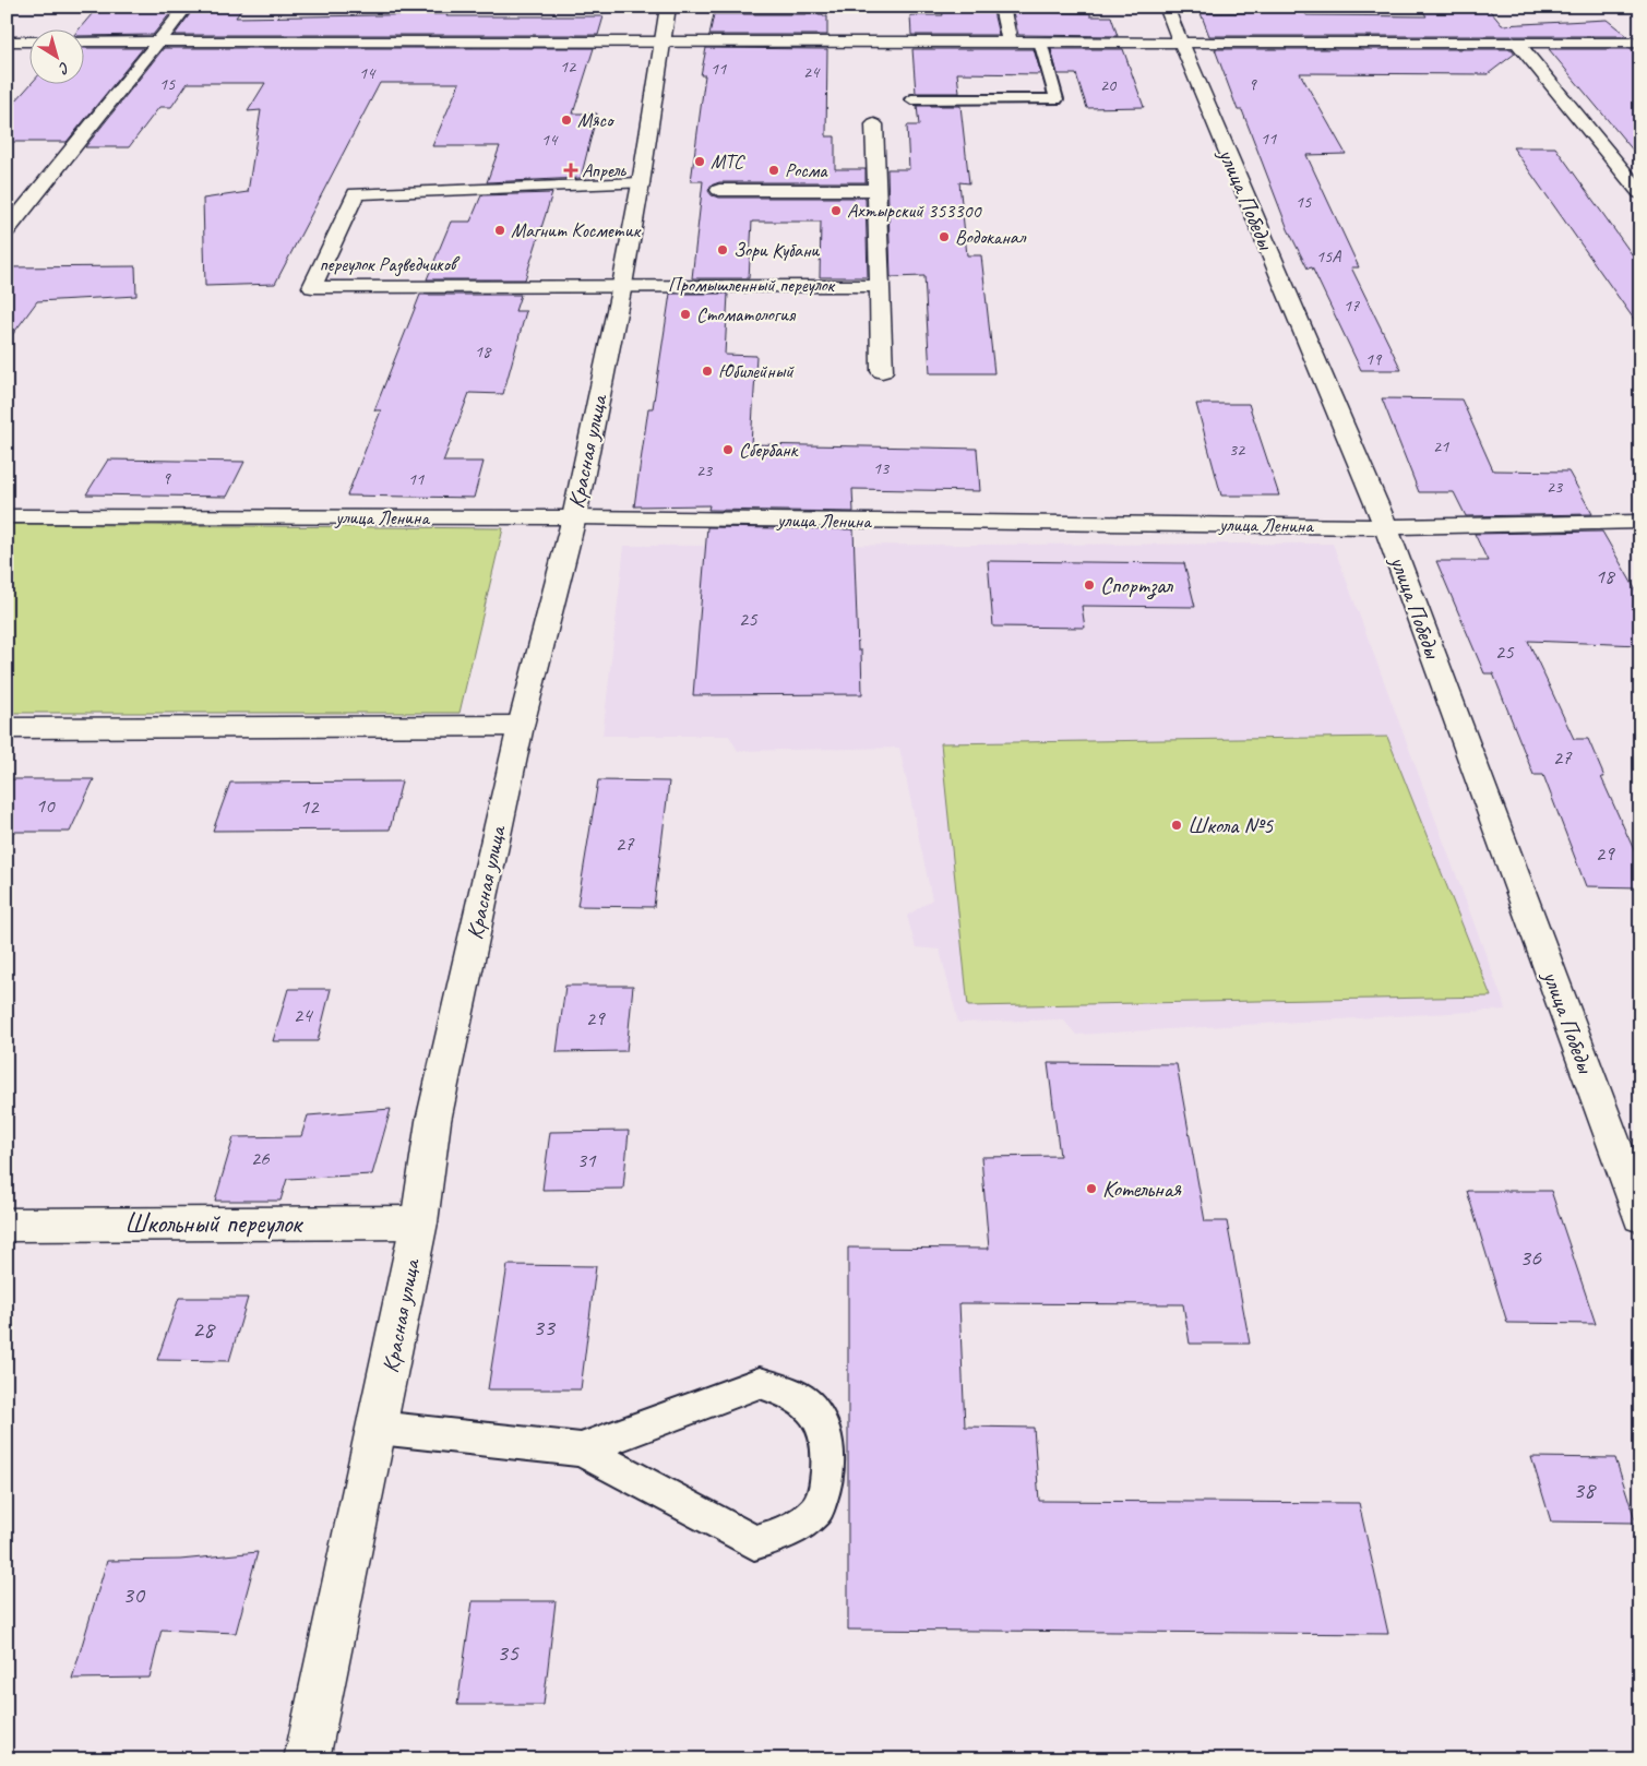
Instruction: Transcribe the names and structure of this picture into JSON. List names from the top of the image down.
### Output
{
  "streets": {
    "street": [
      "улица Победы",
      "переулок Разведчиков",
      "Промышленный переулок",
      "Красная улица",
      "улица Ленина",
      "Школьный переулок"
    ]
  },
  "crossings": [
    ["улица Победы", "улица Ленина"],
    ["переулок Разведчиков", "Промышленный переулок"],
    ["переулок Разведчиков", "Красная улица"],
    ["Промышленный переулок", "Красная улица"],
    ["Красная улица", "улица Ленина"],
    ["Красная улица", "Школьный переулок"]
  ],
  "places": {
    "other": [
      "Мясо",
      "МТС",
      "Росма",
      "Ахтырский 353300",
      "Магнит Косметик",
      "Водоканал",
      "Зори Кубани",
      "Стоматология",
      "Юбилейный",
      "Сбербанк",
      "Спортзал",
      "Школа №5",
      "Котельная"
    ],
    "health": ["Апрель"]
  },
  "house_numbers": [
    "12",
    "11",
    "24",
    "14",
    "15",
    "9",
    "20",
    "11",
    "14",
    "15",
    "15А",
    "17",
    "18",
    "19",
    "21",
    "32",
    "13",
    "23",
    "9",
    "11",
    "23",
    "18",
    "25",
    "25",
    "27",
    "10",
    "12",
    "27",
    "29",
    "24",
    "29",
    "26",
    "31",
    "36",
    "33",
    "28",
    "38",
    "30",
    "35"
  ],
  "north": "bottom right"
}
